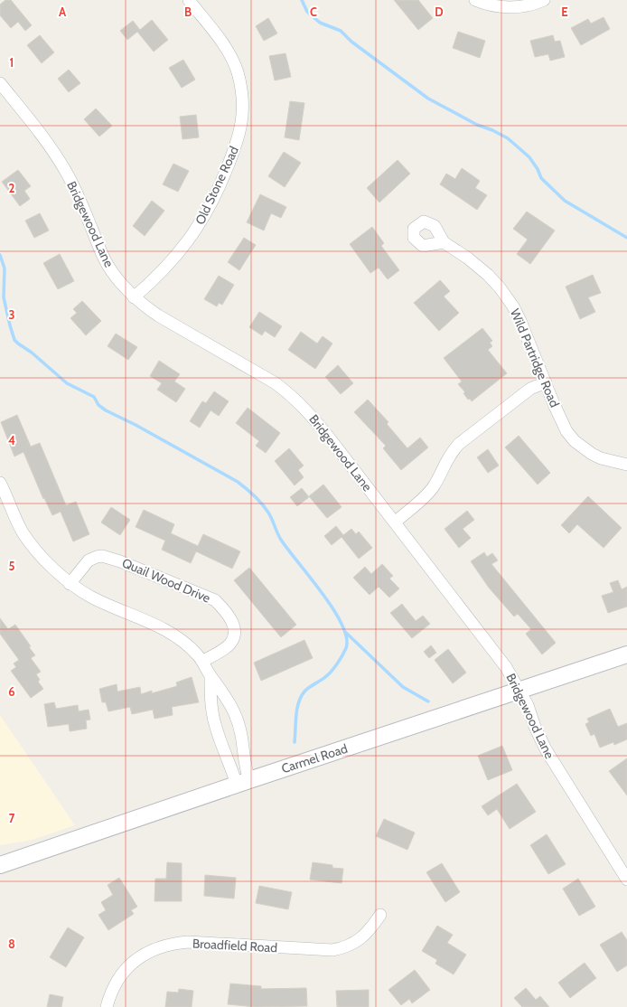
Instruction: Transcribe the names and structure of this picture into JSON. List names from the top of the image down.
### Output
{
  "streets": {
    "main road": ["Carmel Road"],
    "street": [
      "Old Stone Road",
      "Bridgewood Lane",
      "Wild Partridge Road",
      "Quail Wood Drive",
      "Broadfield Road"
    ]
  },
  "crossings": [
    ["Old Stone Road", "Bridgewood Lane"],
    ["Bridgewood Lane", "Carmel Road"]
  ],
  "grid": {
    "columns": [
      "A",
      "B",
      "C",
      "D",
      "E"
    ],
    "rows": [
      "1",
      "2",
      "3",
      "4",
      "5",
      "6",
      "7",
      "8"
    ]
  }
}
